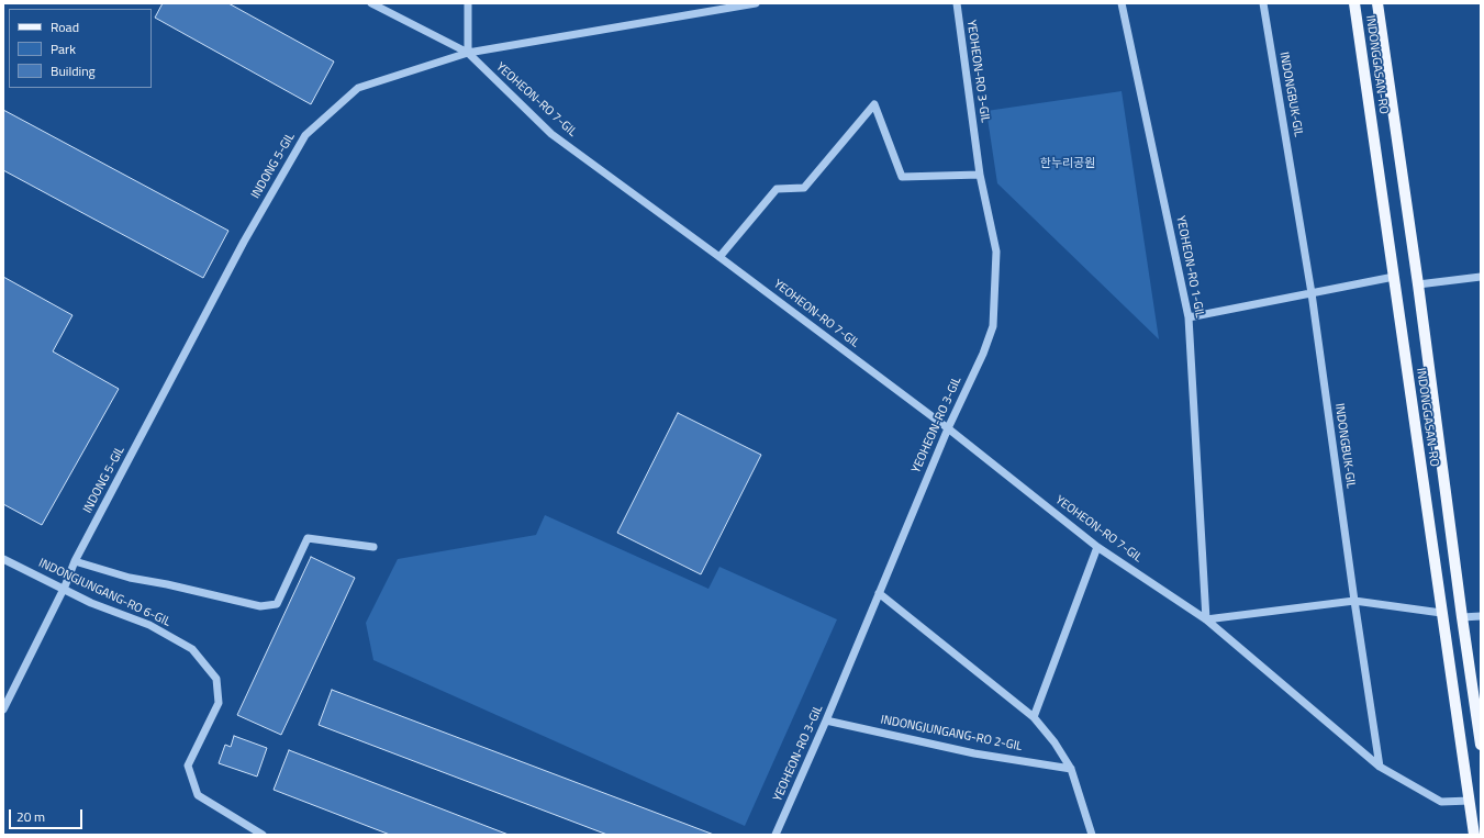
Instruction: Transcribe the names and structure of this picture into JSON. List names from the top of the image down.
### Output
{
  "streets": {
    "main road": ["INDONGGASAN-RO"],
    "street": [
      "YEOHEON-RO 3-GIL",
      "INDONGBUK-GIL",
      "YEOHEON-RO 7-GIL",
      "INDONG 5-GIL",
      "YEOHEON-RO 1-GIL",
      "INDONGJUNGANG-RO 6-GIL",
      "INDONGJUNGANG-RO 2-GIL"
    ]
  },
  "crossings": [
    ["INDONGGASAN-RO", "YEOHEON-RO 7-GIL"],
    ["YEOHEON-RO 3-GIL", "YEOHEON-RO 7-GIL"],
    ["YEOHEON-RO 3-GIL", "INDONGJUNGANG-RO 2-GIL"],
    ["INDONGBUK-GIL", "YEOHEON-RO 7-GIL"],
    ["YEOHEON-RO 7-GIL", "INDONG 5-GIL"],
    ["YEOHEON-RO 7-GIL", "YEOHEON-RO 1-GIL"],
    ["INDONG 5-GIL", "INDONGJUNGANG-RO 6-GIL"]
  ],
  "parks": ["한누리공원"],
  "legend": ["Road", "Park", "Building"],
  "scale_bar": "20 m"
}
